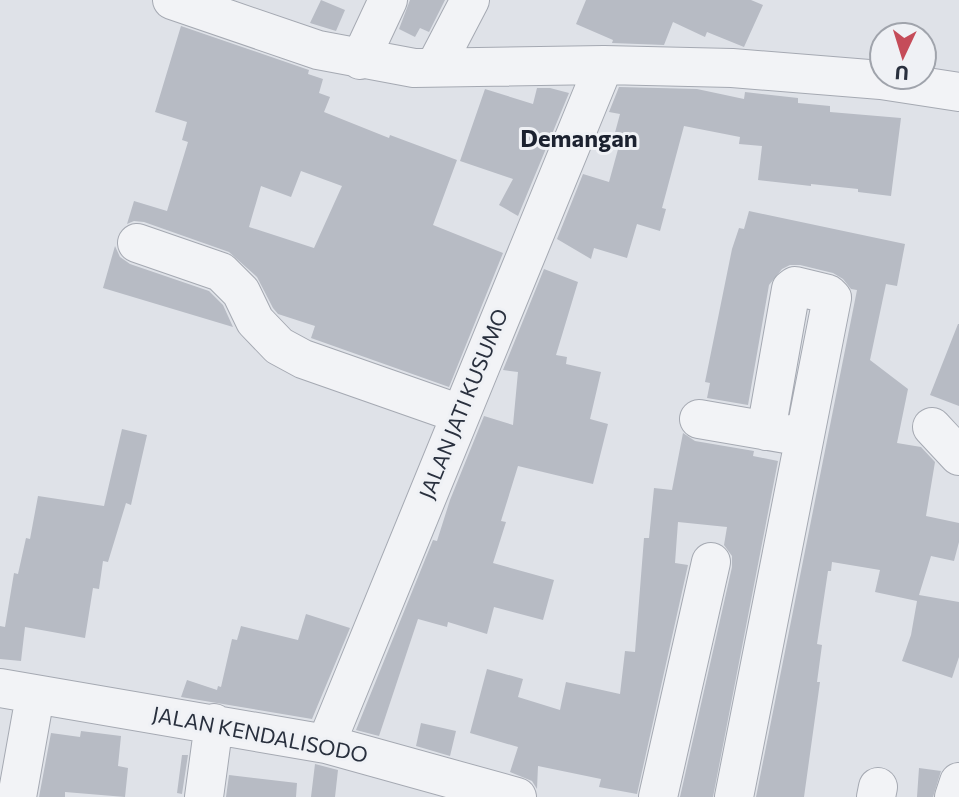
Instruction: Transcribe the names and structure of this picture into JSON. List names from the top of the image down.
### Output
{
  "streets": {
    "street": ["JALAN JATI KUSUMO", "JALAN KENDALISODO"]
  },
  "crossings": [
    ["JALAN JATI KUSUMO", "JALAN KENDALISODO"]
  ],
  "districts": ["Demangan"],
  "north": "bottom"
}
